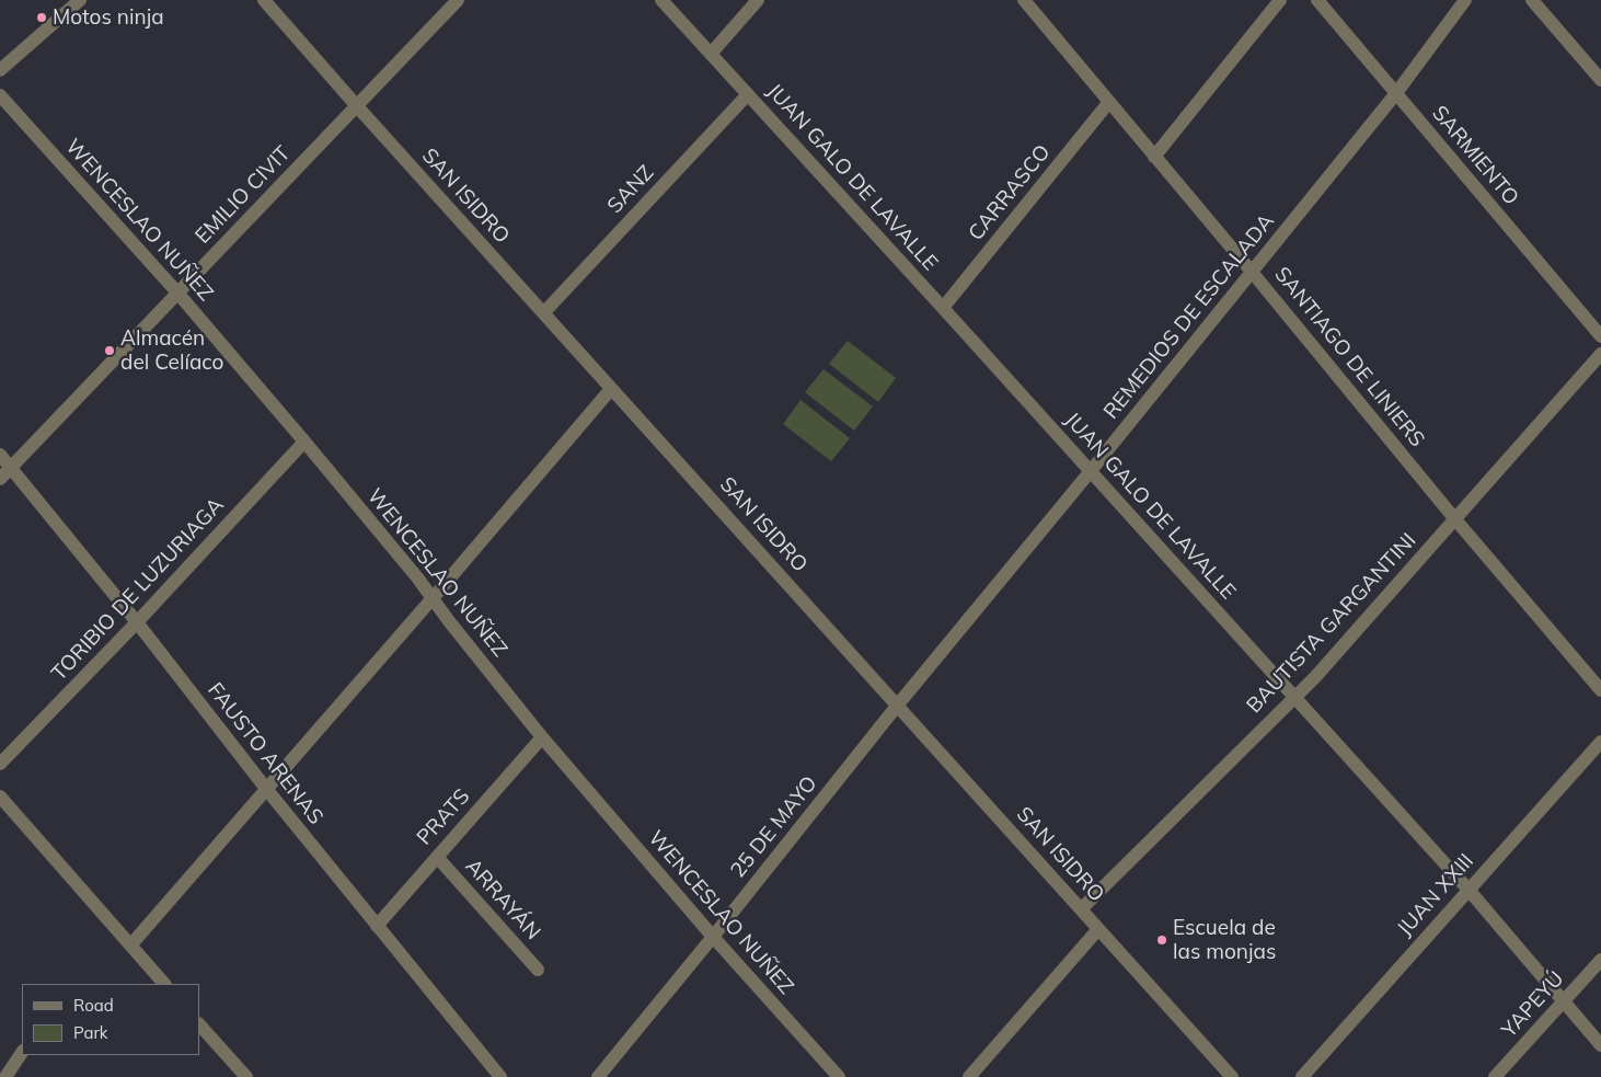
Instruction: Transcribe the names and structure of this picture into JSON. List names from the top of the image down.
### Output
{
  "streets": {
    "street": [
      "SARMIENTO",
      "JUAN GALO DE LAVALLE",
      "SANZ",
      "CARRASCO",
      "EMILIO CIVIT",
      "SAN ISIDRO",
      "WENCESLAO NUÑEZ",
      "REMEDIOS DE ESCALADA",
      "SANTIAGO DE LINIERS",
      "TORIBIO DE LUZURIAGA",
      "BAUTISTA GARGANTINI",
      "FAUSTO ARENAS",
      "PRATS",
      "25 DE MAYO",
      "JUAN XXIII",
      "ARRAYÁN",
      "YAPEYÚ"
    ]
  },
  "crossings": [
    ["SARMIENTO", "REMEDIOS DE ESCALADA"],
    ["JUAN GALO DE LAVALLE", "SANZ"],
    ["JUAN GALO DE LAVALLE", "CARRASCO"],
    ["JUAN GALO DE LAVALLE", "REMEDIOS DE ESCALADA"],
    ["JUAN GALO DE LAVALLE", "BAUTISTA GARGANTINI"],
    ["JUAN GALO DE LAVALLE", "JUAN XXIII"],
    ["JUAN GALO DE LAVALLE", "YAPEYÚ"],
    ["SANZ", "SAN ISIDRO"],
    ["CARRASCO", "SANTIAGO DE LINIERS"],
    ["EMILIO CIVIT", "SAN ISIDRO"],
    ["EMILIO CIVIT", "WENCESLAO NUÑEZ"],
    ["EMILIO CIVIT", "FAUSTO ARENAS"],
    ["SAN ISIDRO", "REMEDIOS DE ESCALADA"],
    ["SAN ISIDRO", "BAUTISTA GARGANTINI"],
    ["SAN ISIDRO", "25 DE MAYO"],
    ["WENCESLAO NUÑEZ", "TORIBIO DE LUZURIAGA"],
    ["WENCESLAO NUÑEZ", "PRATS"],
    ["WENCESLAO NUÑEZ", "25 DE MAYO"],
    ["REMEDIOS DE ESCALADA", "SANTIAGO DE LINIERS"],
    ["REMEDIOS DE ESCALADA", "25 DE MAYO"],
    ["SANTIAGO DE LINIERS", "BAUTISTA GARGANTINI"],
    ["TORIBIO DE LUZURIAGA", "FAUSTO ARENAS"],
    ["FAUSTO ARENAS", "PRATS"],
    ["PRATS", "ARRAYÁN"]
  ],
  "places": ["Motos ninja", "Almacén del Celíaco", "Escuela de las monjas"],
  "legend": ["Road", "Park"]
}
